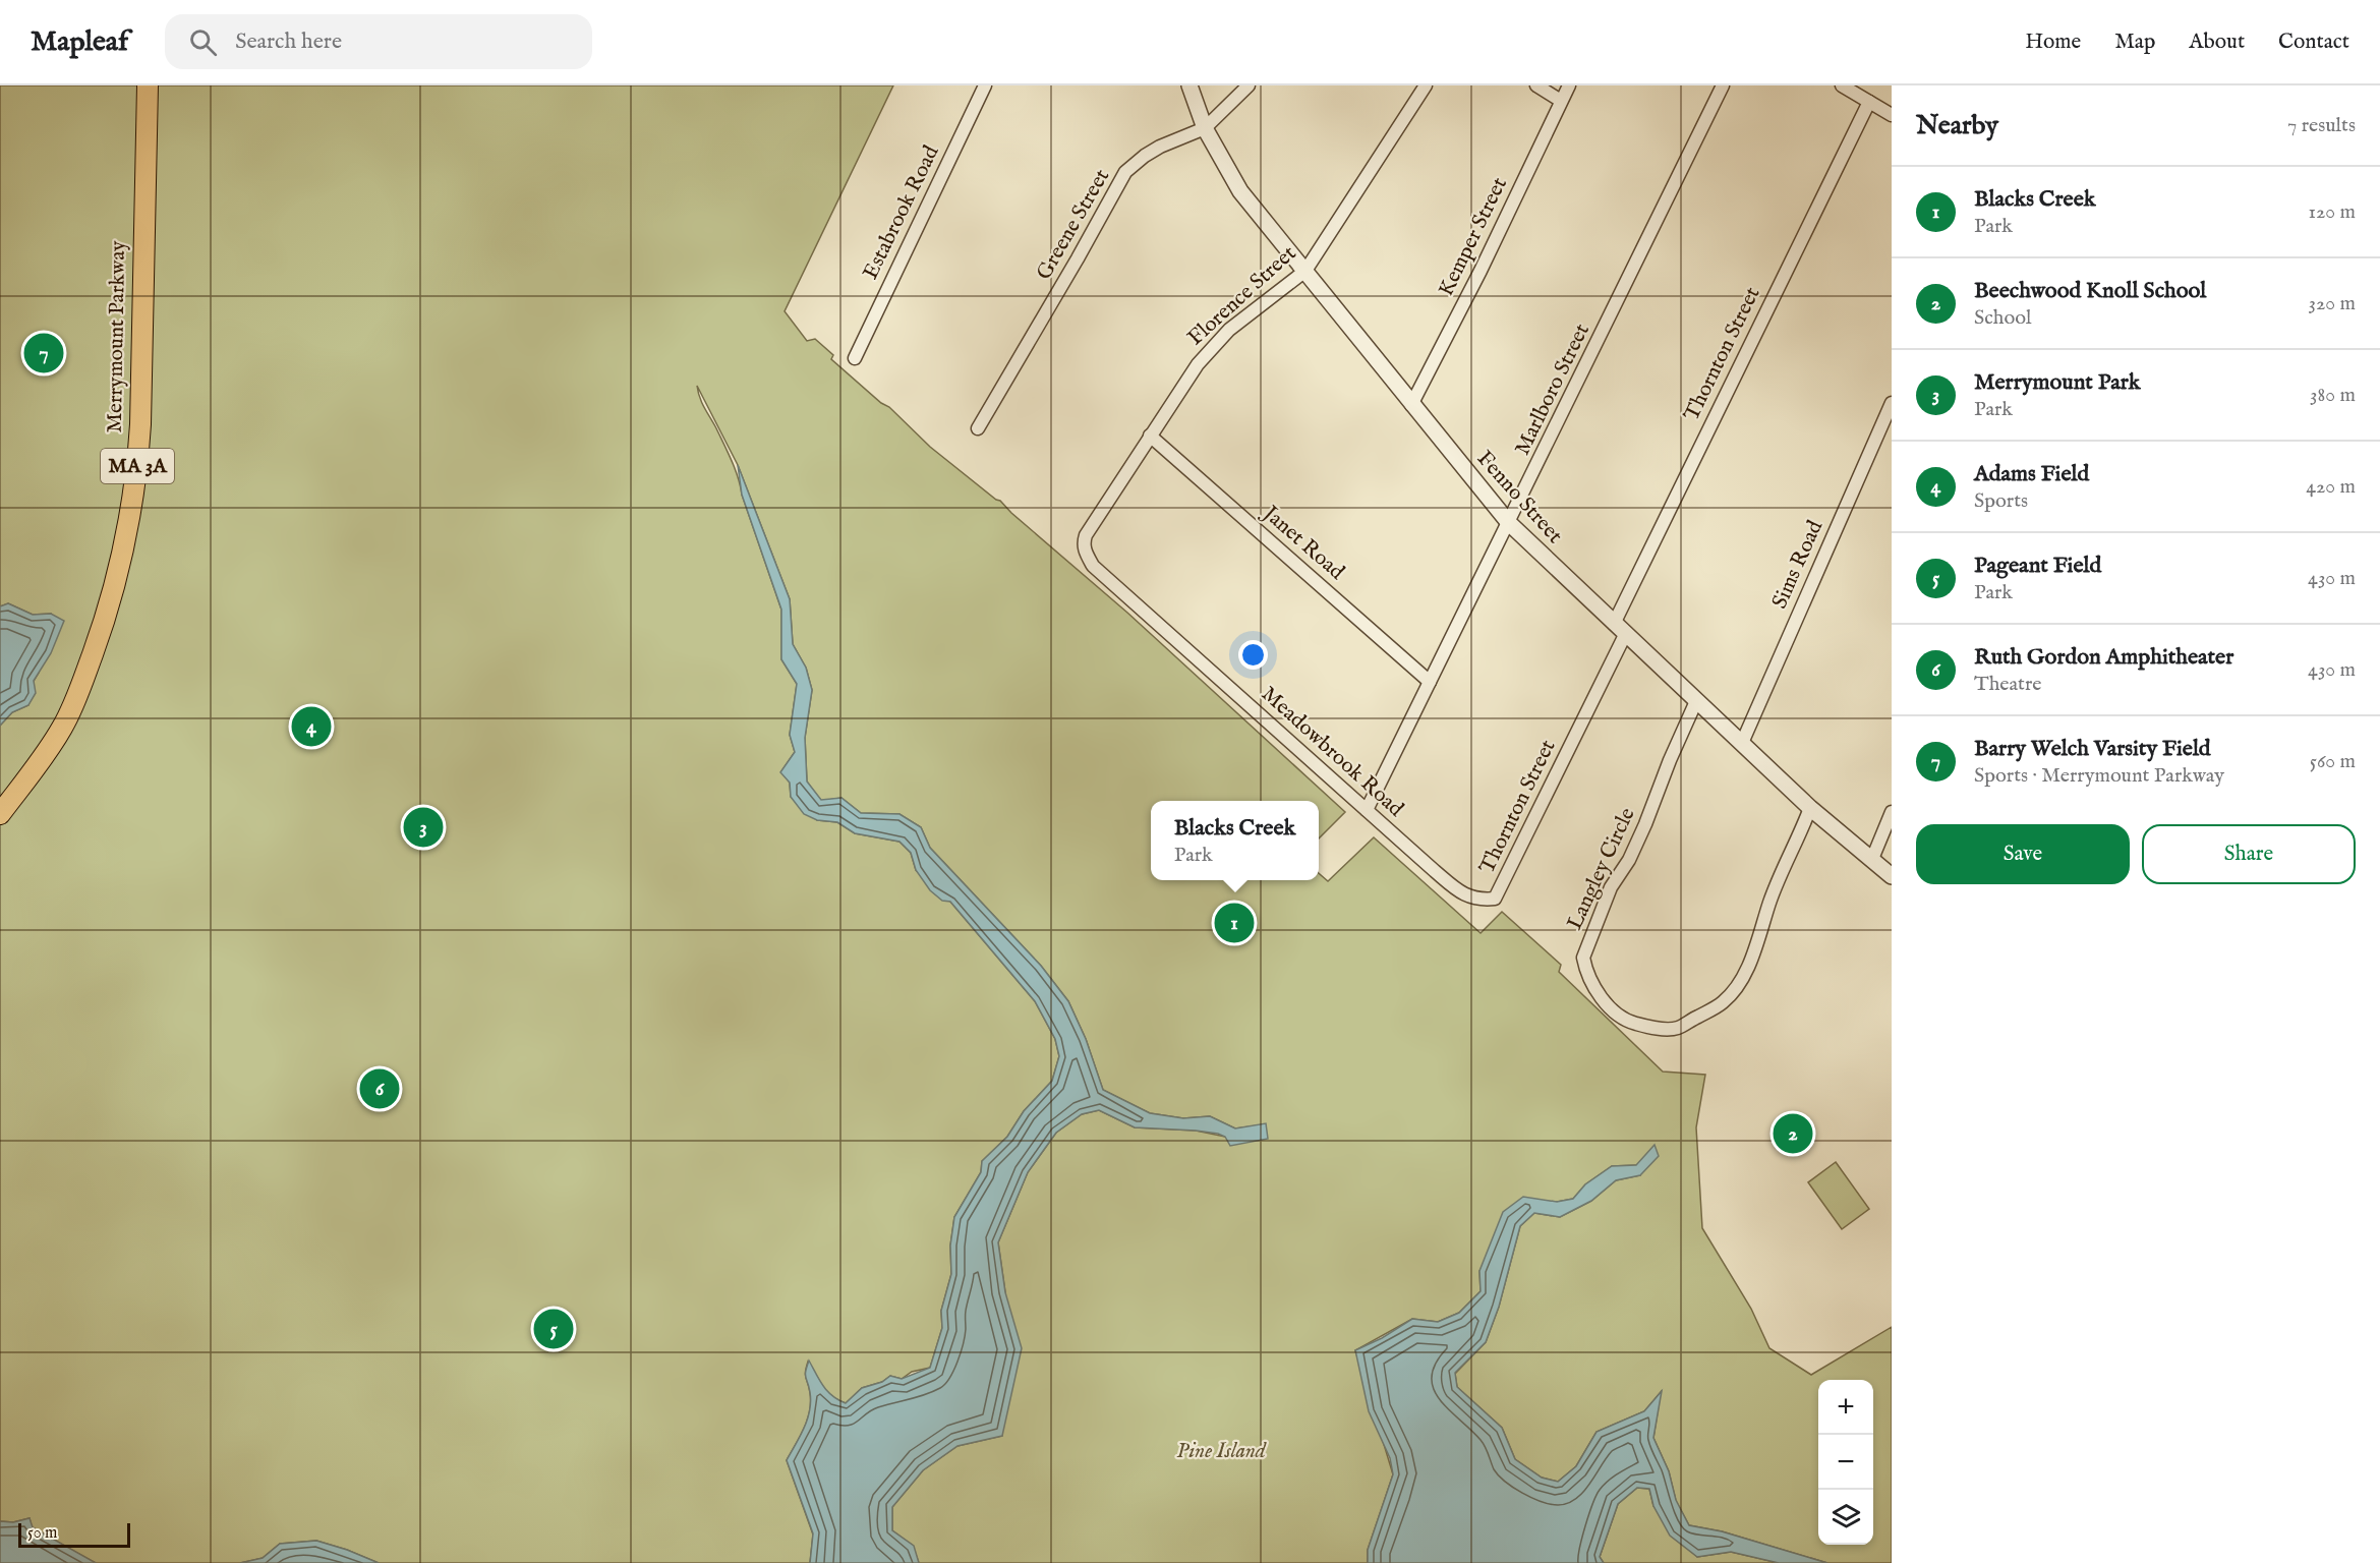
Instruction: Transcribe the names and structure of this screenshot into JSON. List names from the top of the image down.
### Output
{
  "streets": {
    "main road": ["Merrymount Parkway", "MA 3A"],
    "street": [
      "Estabrook Road",
      "Greene Street",
      "Kemper Street",
      "Florence Street",
      "Thornton Street",
      "Marlboro Street",
      "Fenno Street",
      "Janet Road",
      "Sims Road",
      "Meadowbrook Road",
      "Langley Circle"
    ]
  },
  "crossings": [
    ["Greene Street", "Fenno Street"],
    ["Kemper Street", "Fenno Street"],
    ["Florence Street", "Fenno Street"],
    ["Florence Street", "Janet Road"],
    ["Florence Street", "Meadowbrook Road"],
    ["Thornton Street", "Fenno Street"],
    ["Thornton Street", "Meadowbrook Road"],
    ["Marlboro Street", "Fenno Street"],
    ["Marlboro Street", "Janet Road"],
    ["Marlboro Street", "Meadowbrook Road"],
    ["Fenno Street", "Sims Road"],
    ["Fenno Street", "Langley Circle"]
  ],
  "parks": ["Pine Island"],
  "scale_bar": "50 m",
  "page": {
    "header": "Mapleaf",
    "search": "Search here",
    "nav": [
      "Home",
      "Map",
      "About",
      "Contact"
    ],
    "heading": ["Nearby", "7 results"],
    "list": [
      {
        "mark": "1",
        "name": "Blacks Creek",
        "note": "Park",
        "value": "120 m"
      },
      {
        "mark": "2",
        "name": "Beechwood Knoll School",
        "note": "School",
        "value": "320 m"
      },
      {
        "mark": "3",
        "name": "Merrymount Park",
        "note": "Park",
        "value": "380 m"
      },
      {
        "mark": "4",
        "name": "Adams Field",
        "note": "Sports",
        "value": "420 m"
      },
      {
        "mark": "5",
        "name": "Pageant Field",
        "note": "Park",
        "value": "430 m"
      },
      {
        "mark": "6",
        "name": "Ruth Gordon Amphitheater",
        "note": "Theatre",
        "value": "430 m"
      },
      {
        "mark": "7",
        "name": "Barry Welch Varsity Field",
        "note": "Sports · Merrymount Parkway",
        "value": "560 m"
      }
    ],
    "pins": [
      "7",
      "4",
      "3",
      "1",
      "6",
      "2",
      "5"
    ],
    "popup": ["Blacks Creek", "Park"],
    "buttons": ["Save", "Share"],
    "map_buttons": ["+", "−"],
    "scale": "50 m"
  }
}
